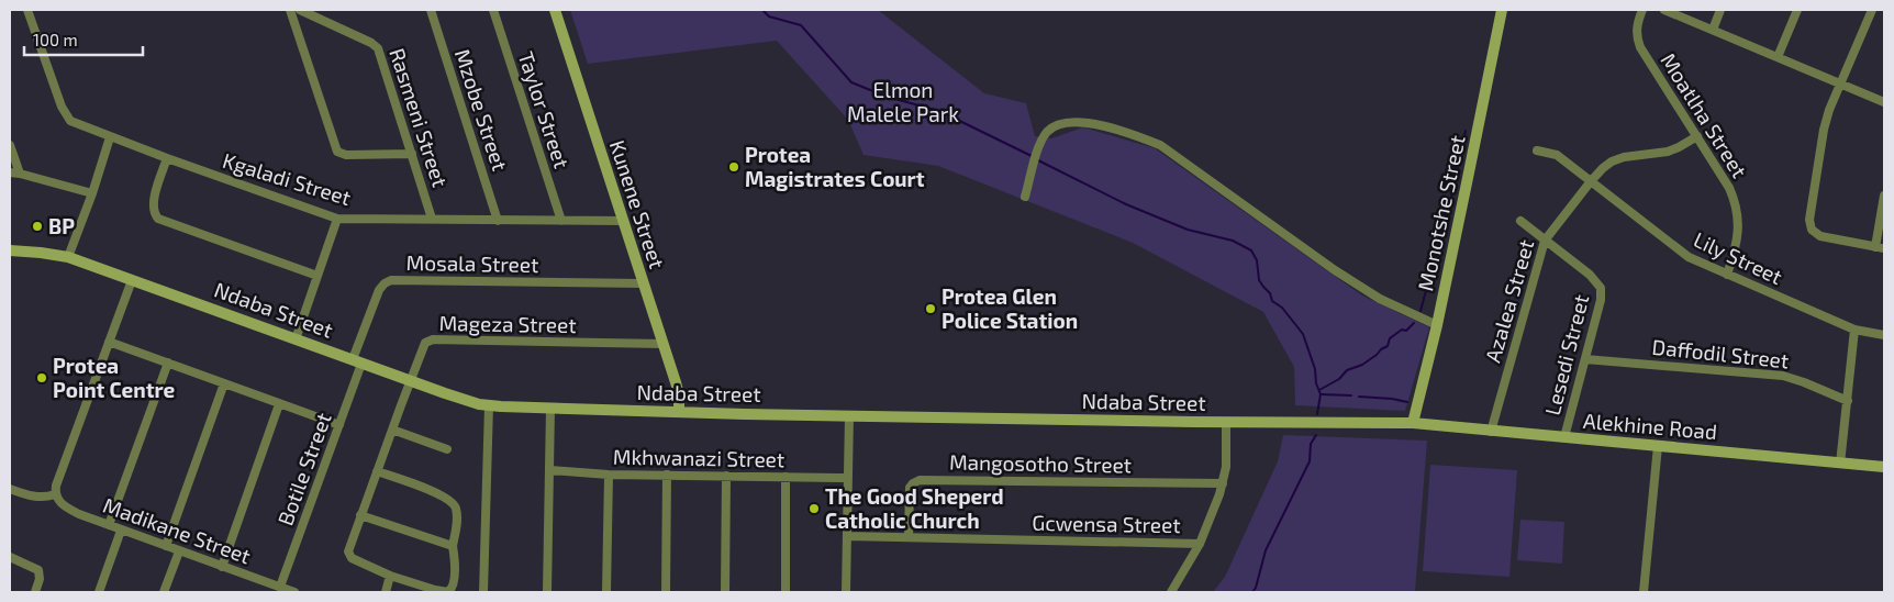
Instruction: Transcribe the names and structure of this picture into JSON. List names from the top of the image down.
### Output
{
  "streets": {
    "street": [
      "Mzobe Street",
      "Taylor Street",
      "Moatlha Street",
      "Rasmeni Street",
      "Kgaladi Street",
      "Kunene Street",
      "Monotshe Street",
      "Lily Street",
      "Mosala Street",
      "Azalea Street",
      "Ndaba Street",
      "Mageza Street",
      "Daffodil Street",
      "Lesedi Street",
      "Alekhine Road",
      "Mkhwanazi Street",
      "Mangosotho Street",
      "Botile Street",
      "Gcwensa Street",
      "Madikane Street"
    ]
  },
  "crossings": [
    ["Mzobe Street", "Kgaladi Street"],
    ["Taylor Street", "Kgaladi Street"],
    ["Moatlha Street", "Lily Street"],
    ["Moatlha Street", "Azalea Street"],
    ["Rasmeni Street", "Kgaladi Street"],
    ["Kgaladi Street", "Kunene Street"],
    ["Kunene Street", "Mosala Street"],
    ["Kunene Street", "Ndaba Street"],
    ["Kunene Street", "Mageza Street"],
    ["Monotshe Street", "Ndaba Street"],
    ["Monotshe Street", "Alekhine Road"],
    ["Lily Street", "Azalea Street"],
    ["Mosala Street", "Ndaba Street"],
    ["Mosala Street", "Botile Street"],
    ["Azalea Street", "Lesedi Street"],
    ["Azalea Street", "Alekhine Road"],
    ["Ndaba Street", "Mageza Street"],
    ["Ndaba Street", "Alekhine Road"],
    ["Ndaba Street", "Botile Street"],
    ["Daffodil Street", "Lesedi Street"],
    ["Lesedi Street", "Alekhine Road"],
    ["Mangosotho Street", "Gcwensa Street"],
    ["Botile Street", "Madikane Street"]
  ],
  "parks": ["Elmon Malele Park"],
  "places": [
    "Protea Magistrates Court",
    "BP",
    "Protea Glen Police Station",
    "Protea Point Centre",
    "The Good Sheperd Catholic Church"
  ],
  "scale_bar": "100 m"
}
